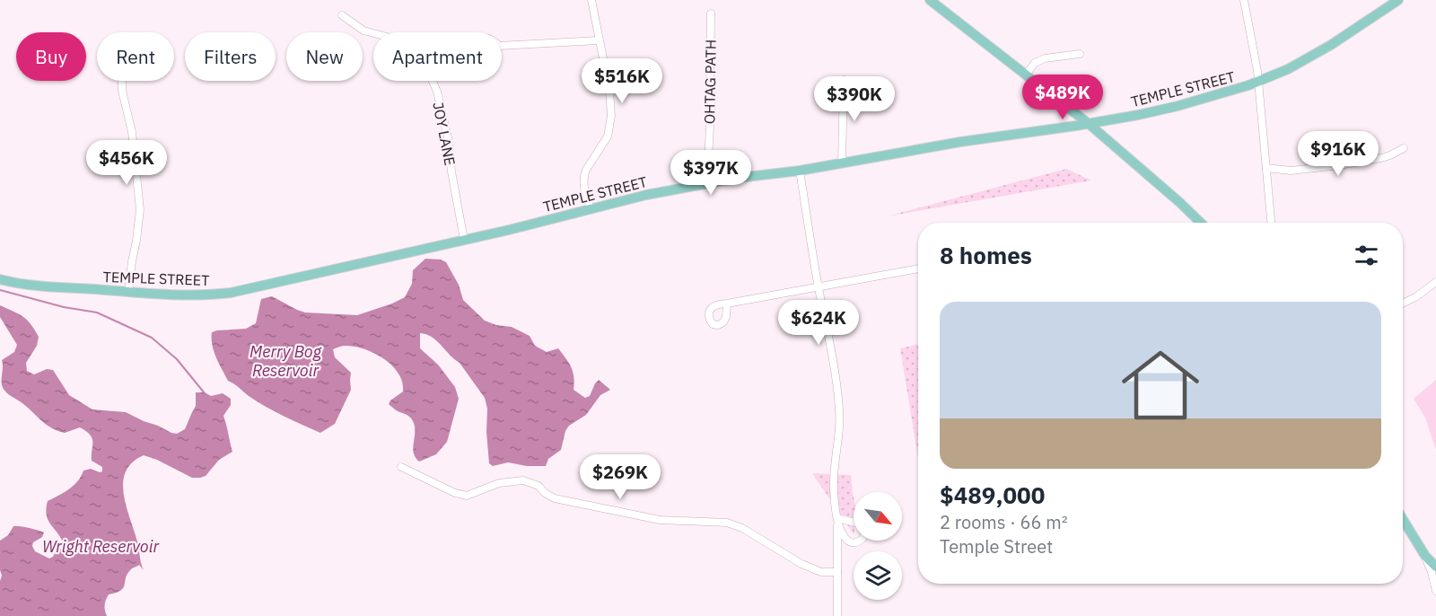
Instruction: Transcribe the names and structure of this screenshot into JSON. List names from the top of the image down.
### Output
{
  "streets": {
    "main road": ["TEMPLE STREET"],
    "street": ["OHTAG PATH", "JOY LANE"]
  },
  "crossings": [
    ["OHTAG PATH", "TEMPLE STREET"],
    ["TEMPLE STREET", "JOY LANE"]
  ],
  "water": ["Merry Bog Reservoir", "Wright Reservoir"],
  "north": "bottom right",
  "page": {
    "chip": [
      "Buy",
      "Rent",
      "Filters",
      "New",
      "Apartment"
    ],
    "price": [
      "$516K",
      "$489K",
      "$390K",
      "$916K",
      "$456K",
      "$397K",
      "$624K",
      "$269K"
    ],
    "heading": "8 homes",
    "list": [
      {
        "name": "$489,000",
        "note": "2 rooms · 66 m² · Temple Street"
      }
    ]
  }
}
